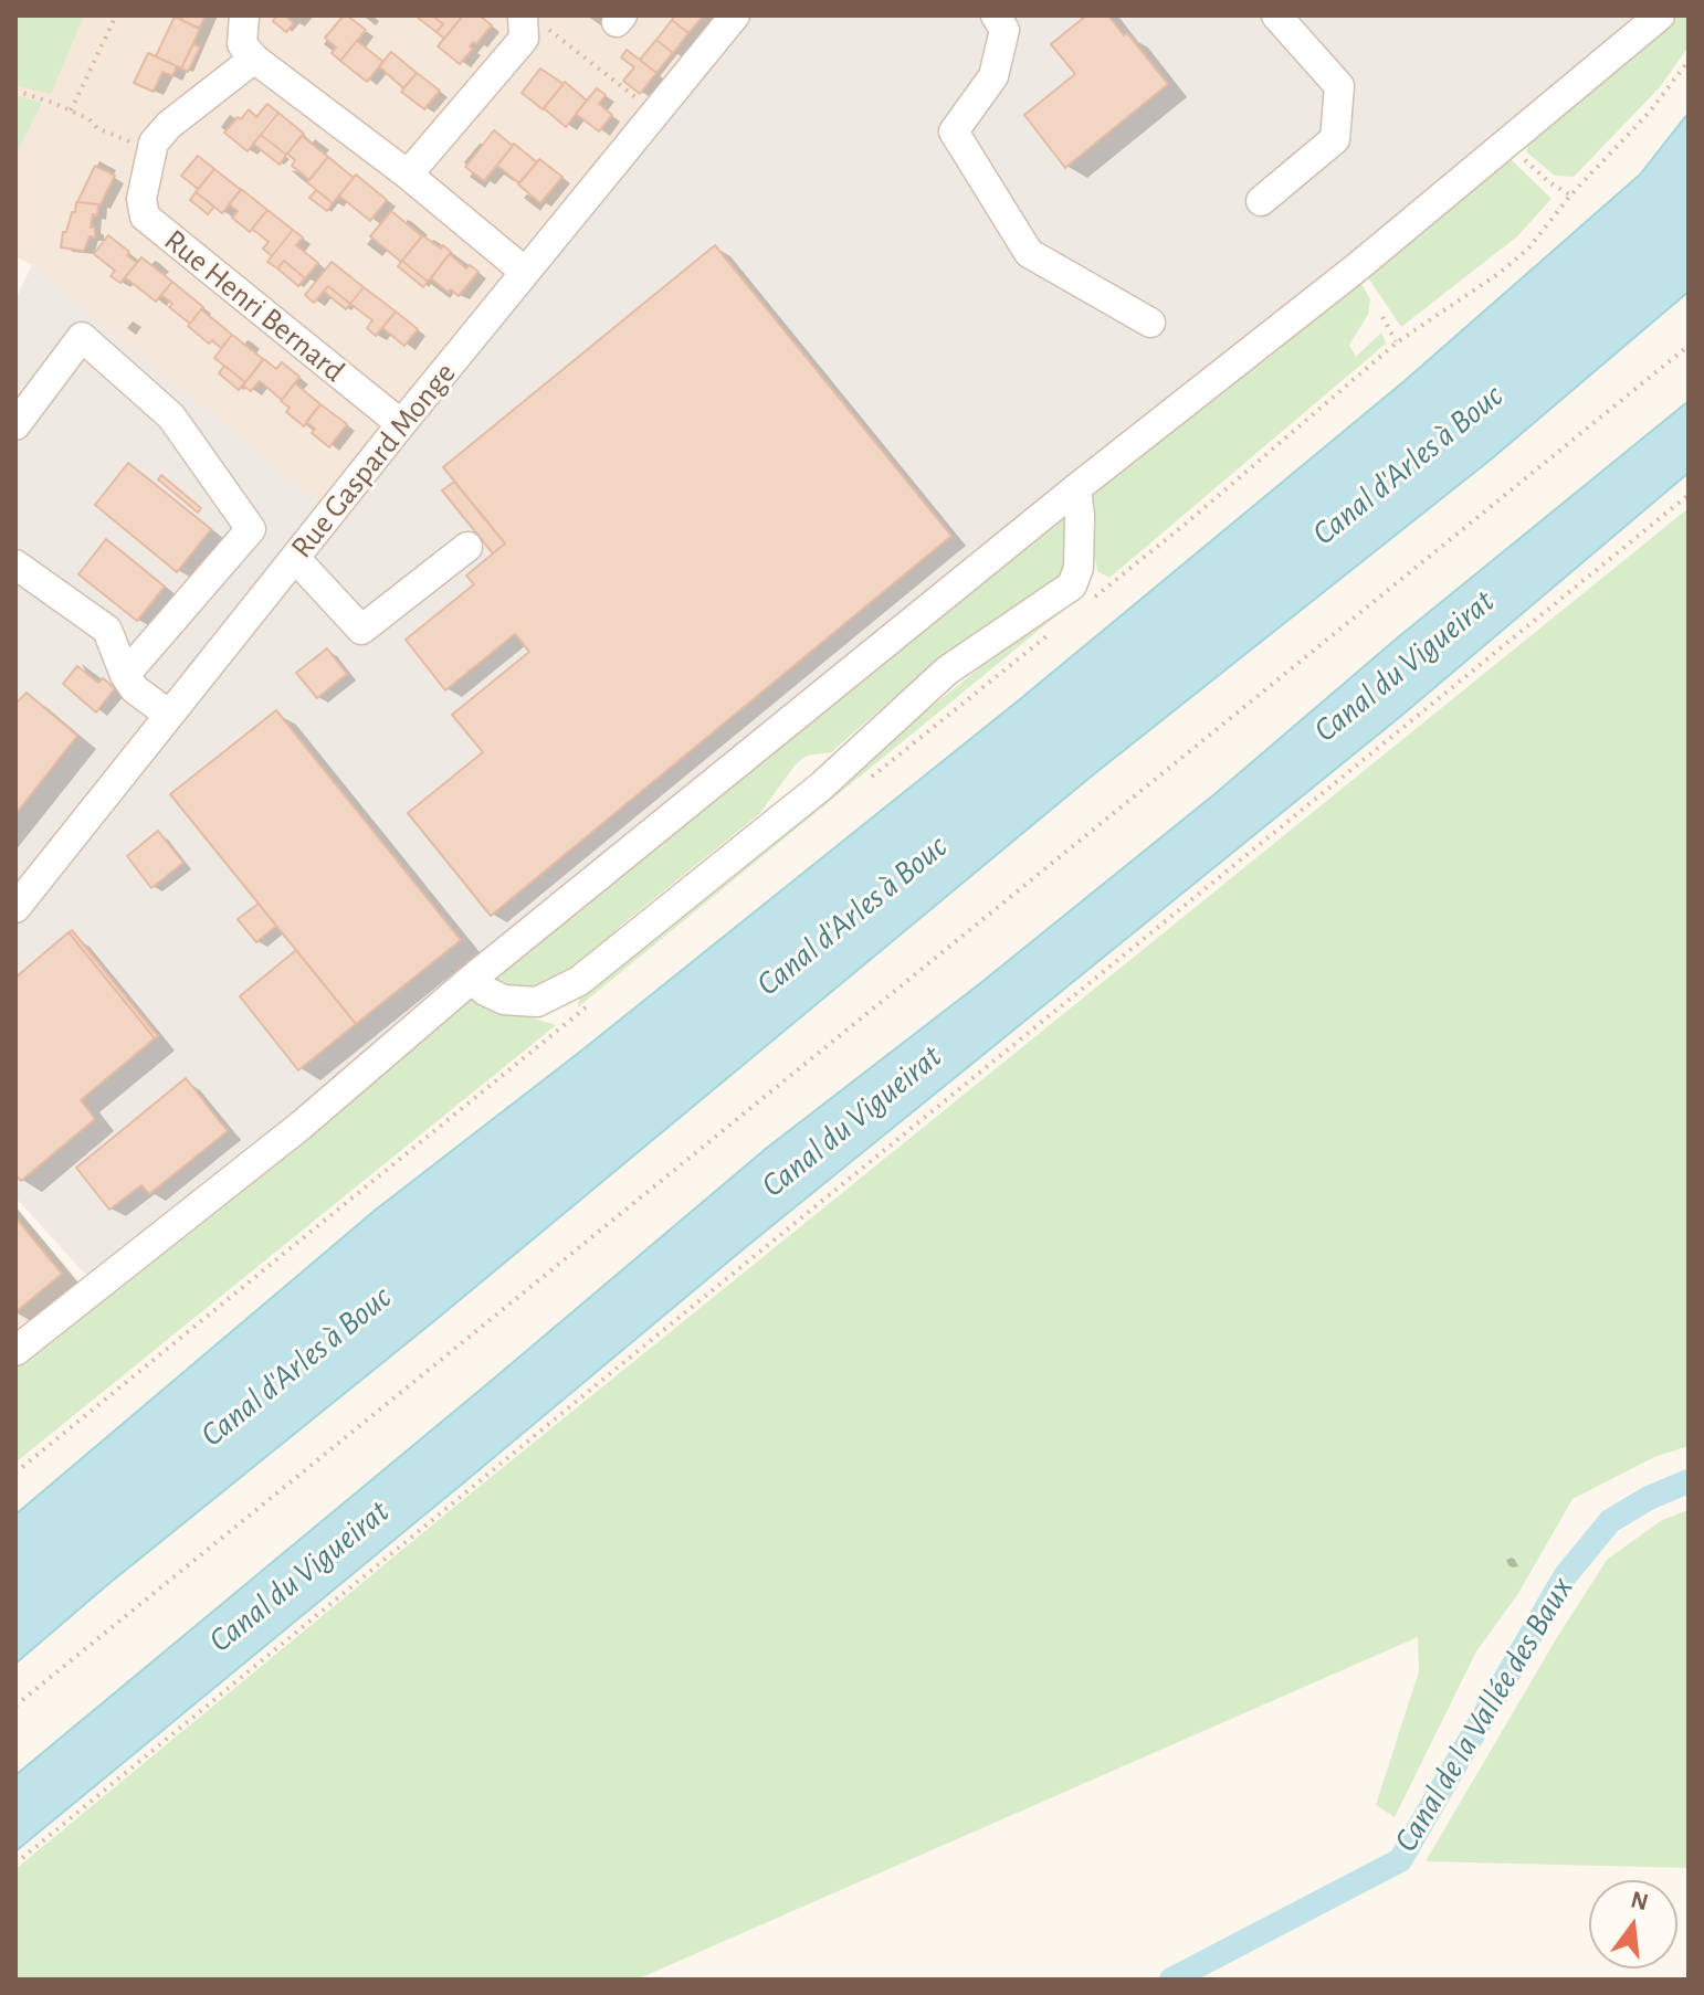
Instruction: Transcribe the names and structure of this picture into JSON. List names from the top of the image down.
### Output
{
  "streets": {
    "street": ["Rue Henri Bernard", "Rue Gaspard Monge"]
  },
  "crossings": [
    ["Rue Henri Bernard", "Rue Gaspard Monge"]
  ],
  "water": ["Canal d'Arles à Bouc", "Canal du Vigueirat", "Canal de la Vallée des Baux"],
  "north": "top"
}
